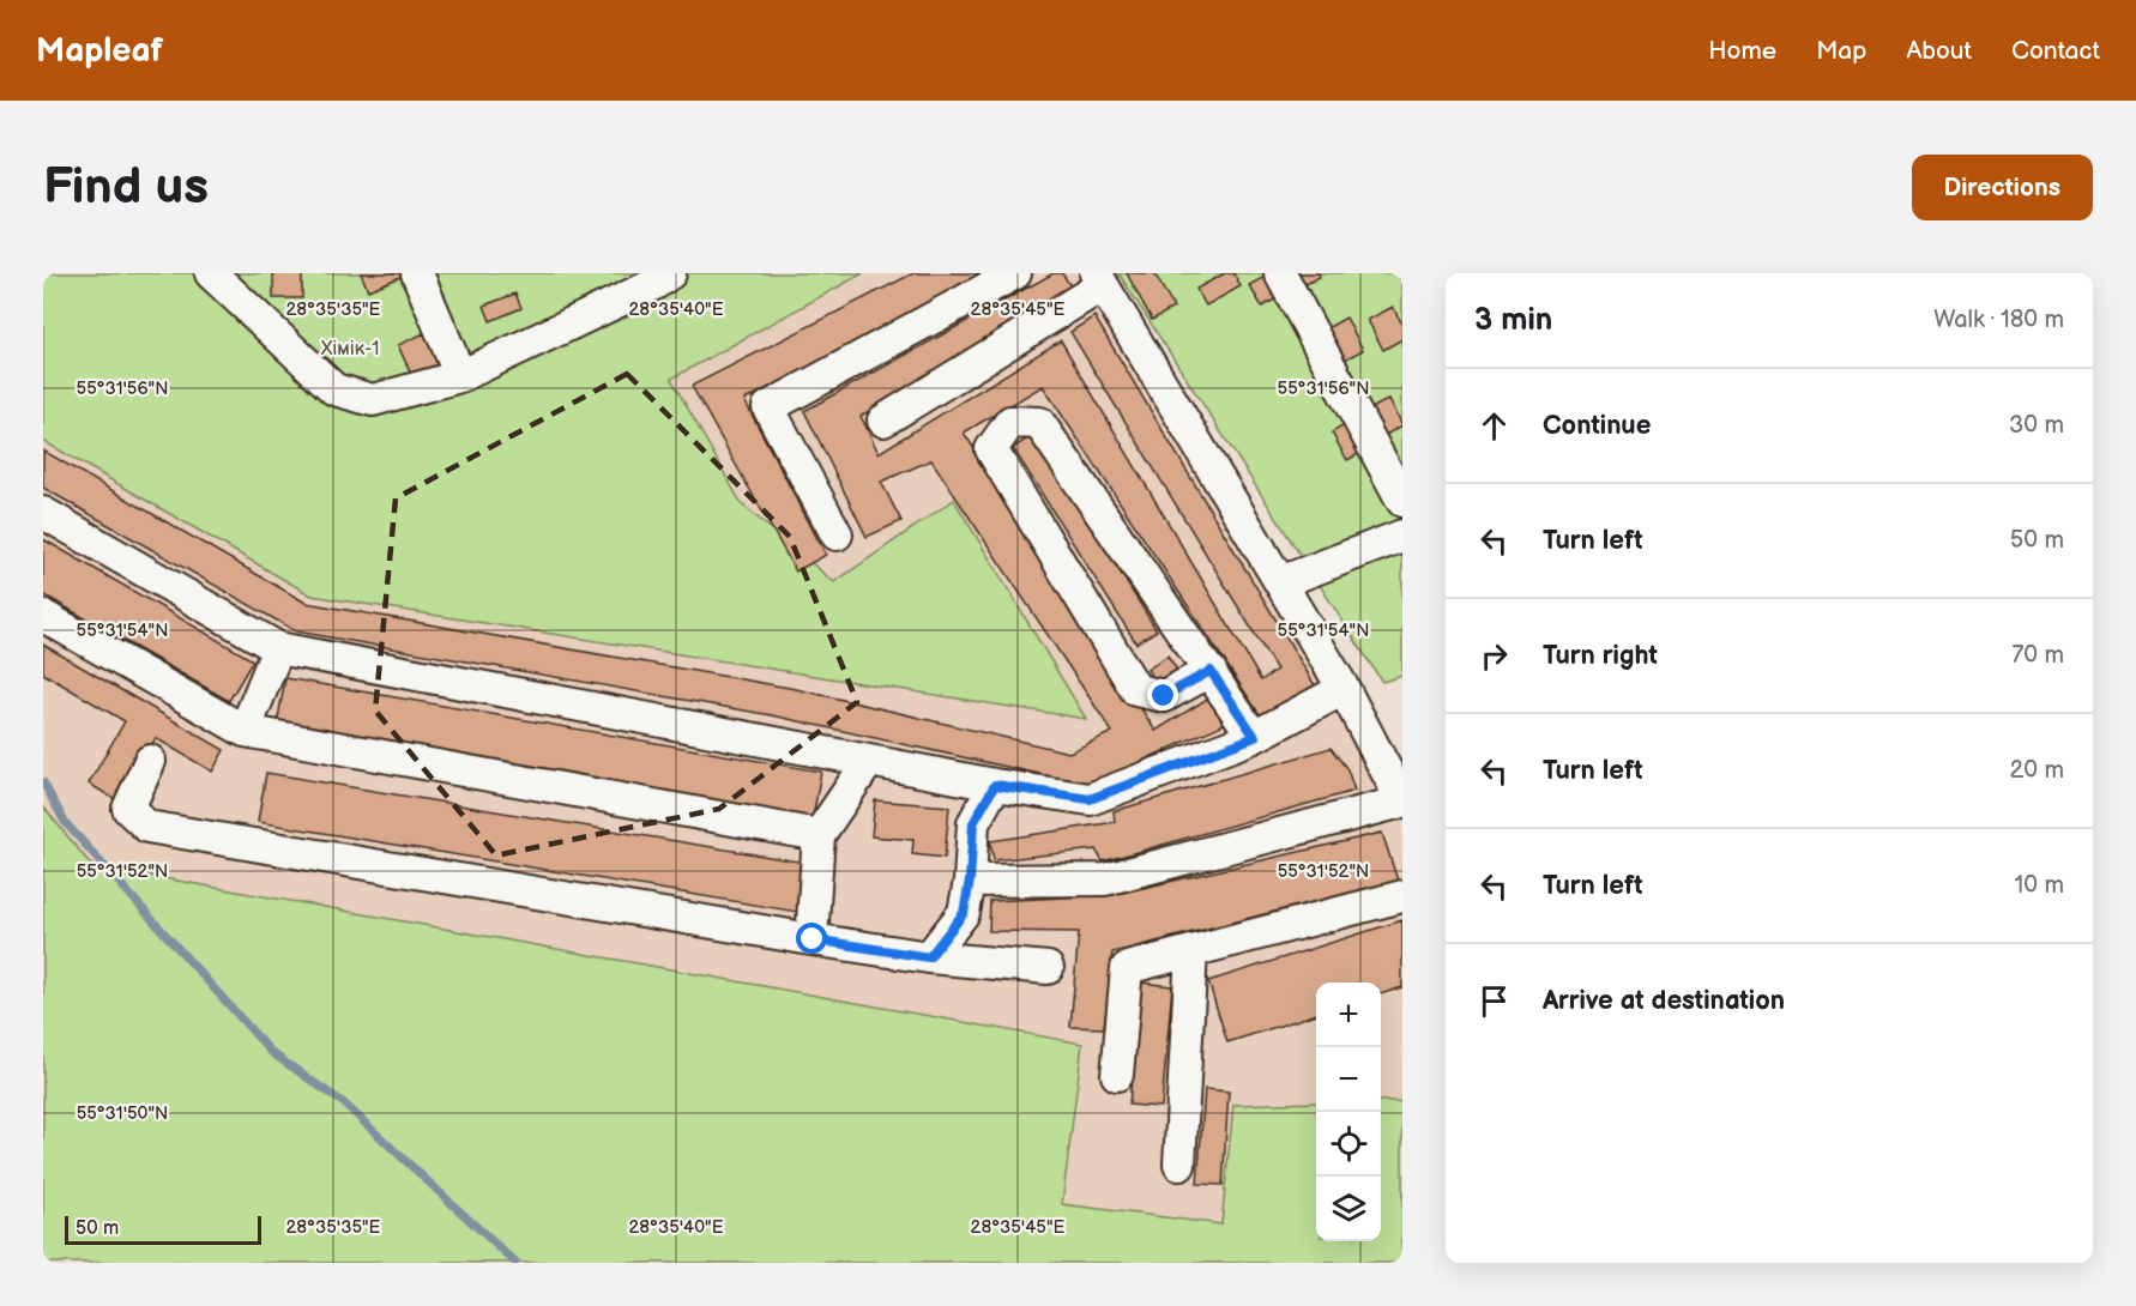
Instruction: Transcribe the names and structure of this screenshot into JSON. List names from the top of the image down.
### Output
{
  "parks": ["Хімік-1"],
  "scale_bar": "50 m",
  "page": {
    "header": "Mapleaf",
    "nav": [
      "Home",
      "Map",
      "About",
      "Contact"
    ],
    "buttons": "Directions",
    "title": "Find us",
    "heading": ["3 min", "Walk · 180 m"],
    "list": [
      ["Continue", "30 m"],
      ["Turn left", "50 m"],
      ["Turn right", "70 m"],
      ["Turn left", "20 m"],
      ["Turn left", "10 m"],
      "Arrive at destination"
    ],
    "map_buttons": ["+", "−"],
    "scale": "50 m"
  },
  "coordinates": [
    "28°35'35\"E",
    "28°35'40\"E",
    "28°35'45\"E",
    "55°31'56\"N",
    "55°31'54\"N",
    "55°31'52\"N",
    "55°31'50\"N"
  ]
}
